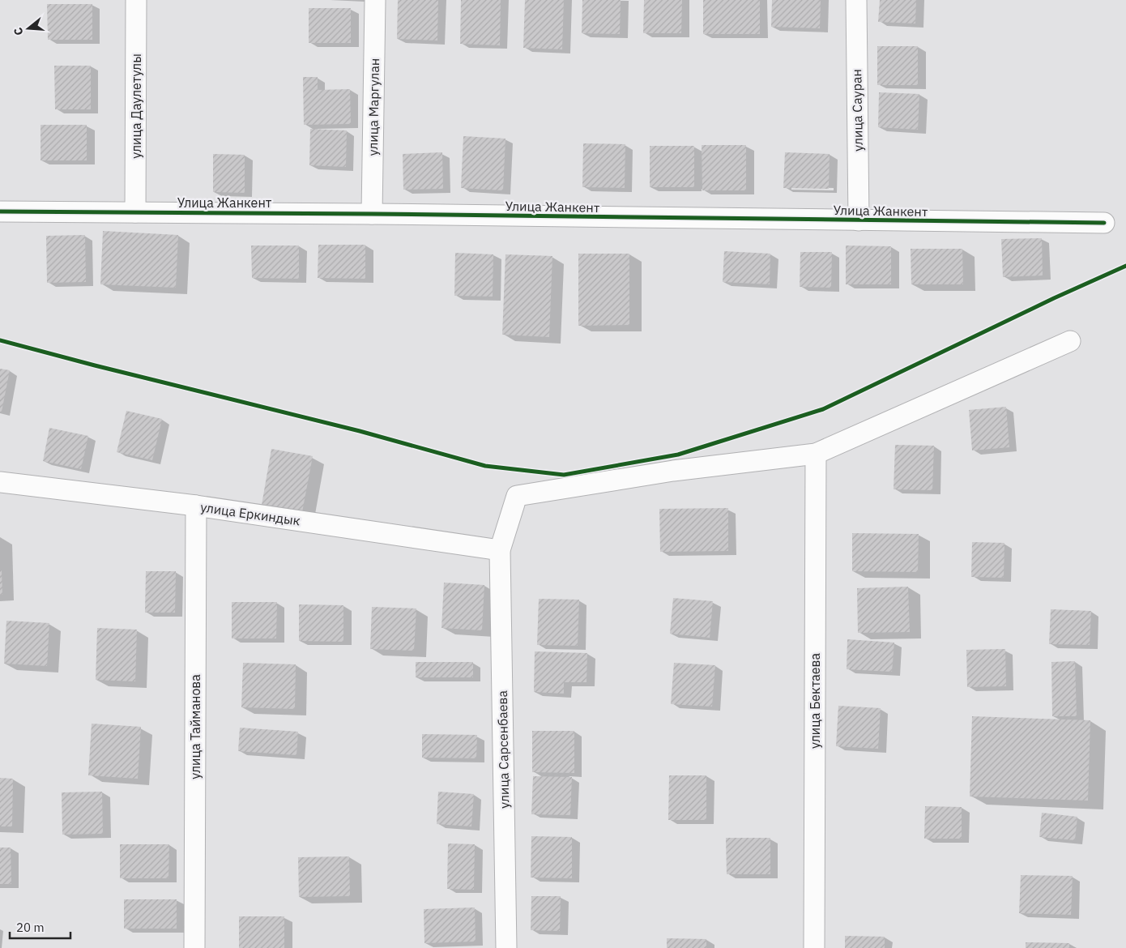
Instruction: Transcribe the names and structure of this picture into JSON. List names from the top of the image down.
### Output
{
  "streets": {
    "street": [
      "улица Даулетулы",
      "улица Маргулан",
      "улица Сауран",
      "Улица Жанкент",
      "улица Еркиндык",
      "улица Бектаева",
      "улица Тайманова",
      "улица Сарсенбаева"
    ]
  },
  "crossings": [
    ["улица Даулетулы", "Улица Жанкент"],
    ["улица Маргулан", "Улица Жанкент"],
    ["улица Сауран", "Улица Жанкент"],
    ["улица Еркиндык", "улица Тайманова"],
    ["улица Еркиндык", "улица Сарсенбаева"],
    ["улица Бектаева", "улица Сарсенбаева"]
  ],
  "scale_bar": "20 m",
  "north": "left"
}
